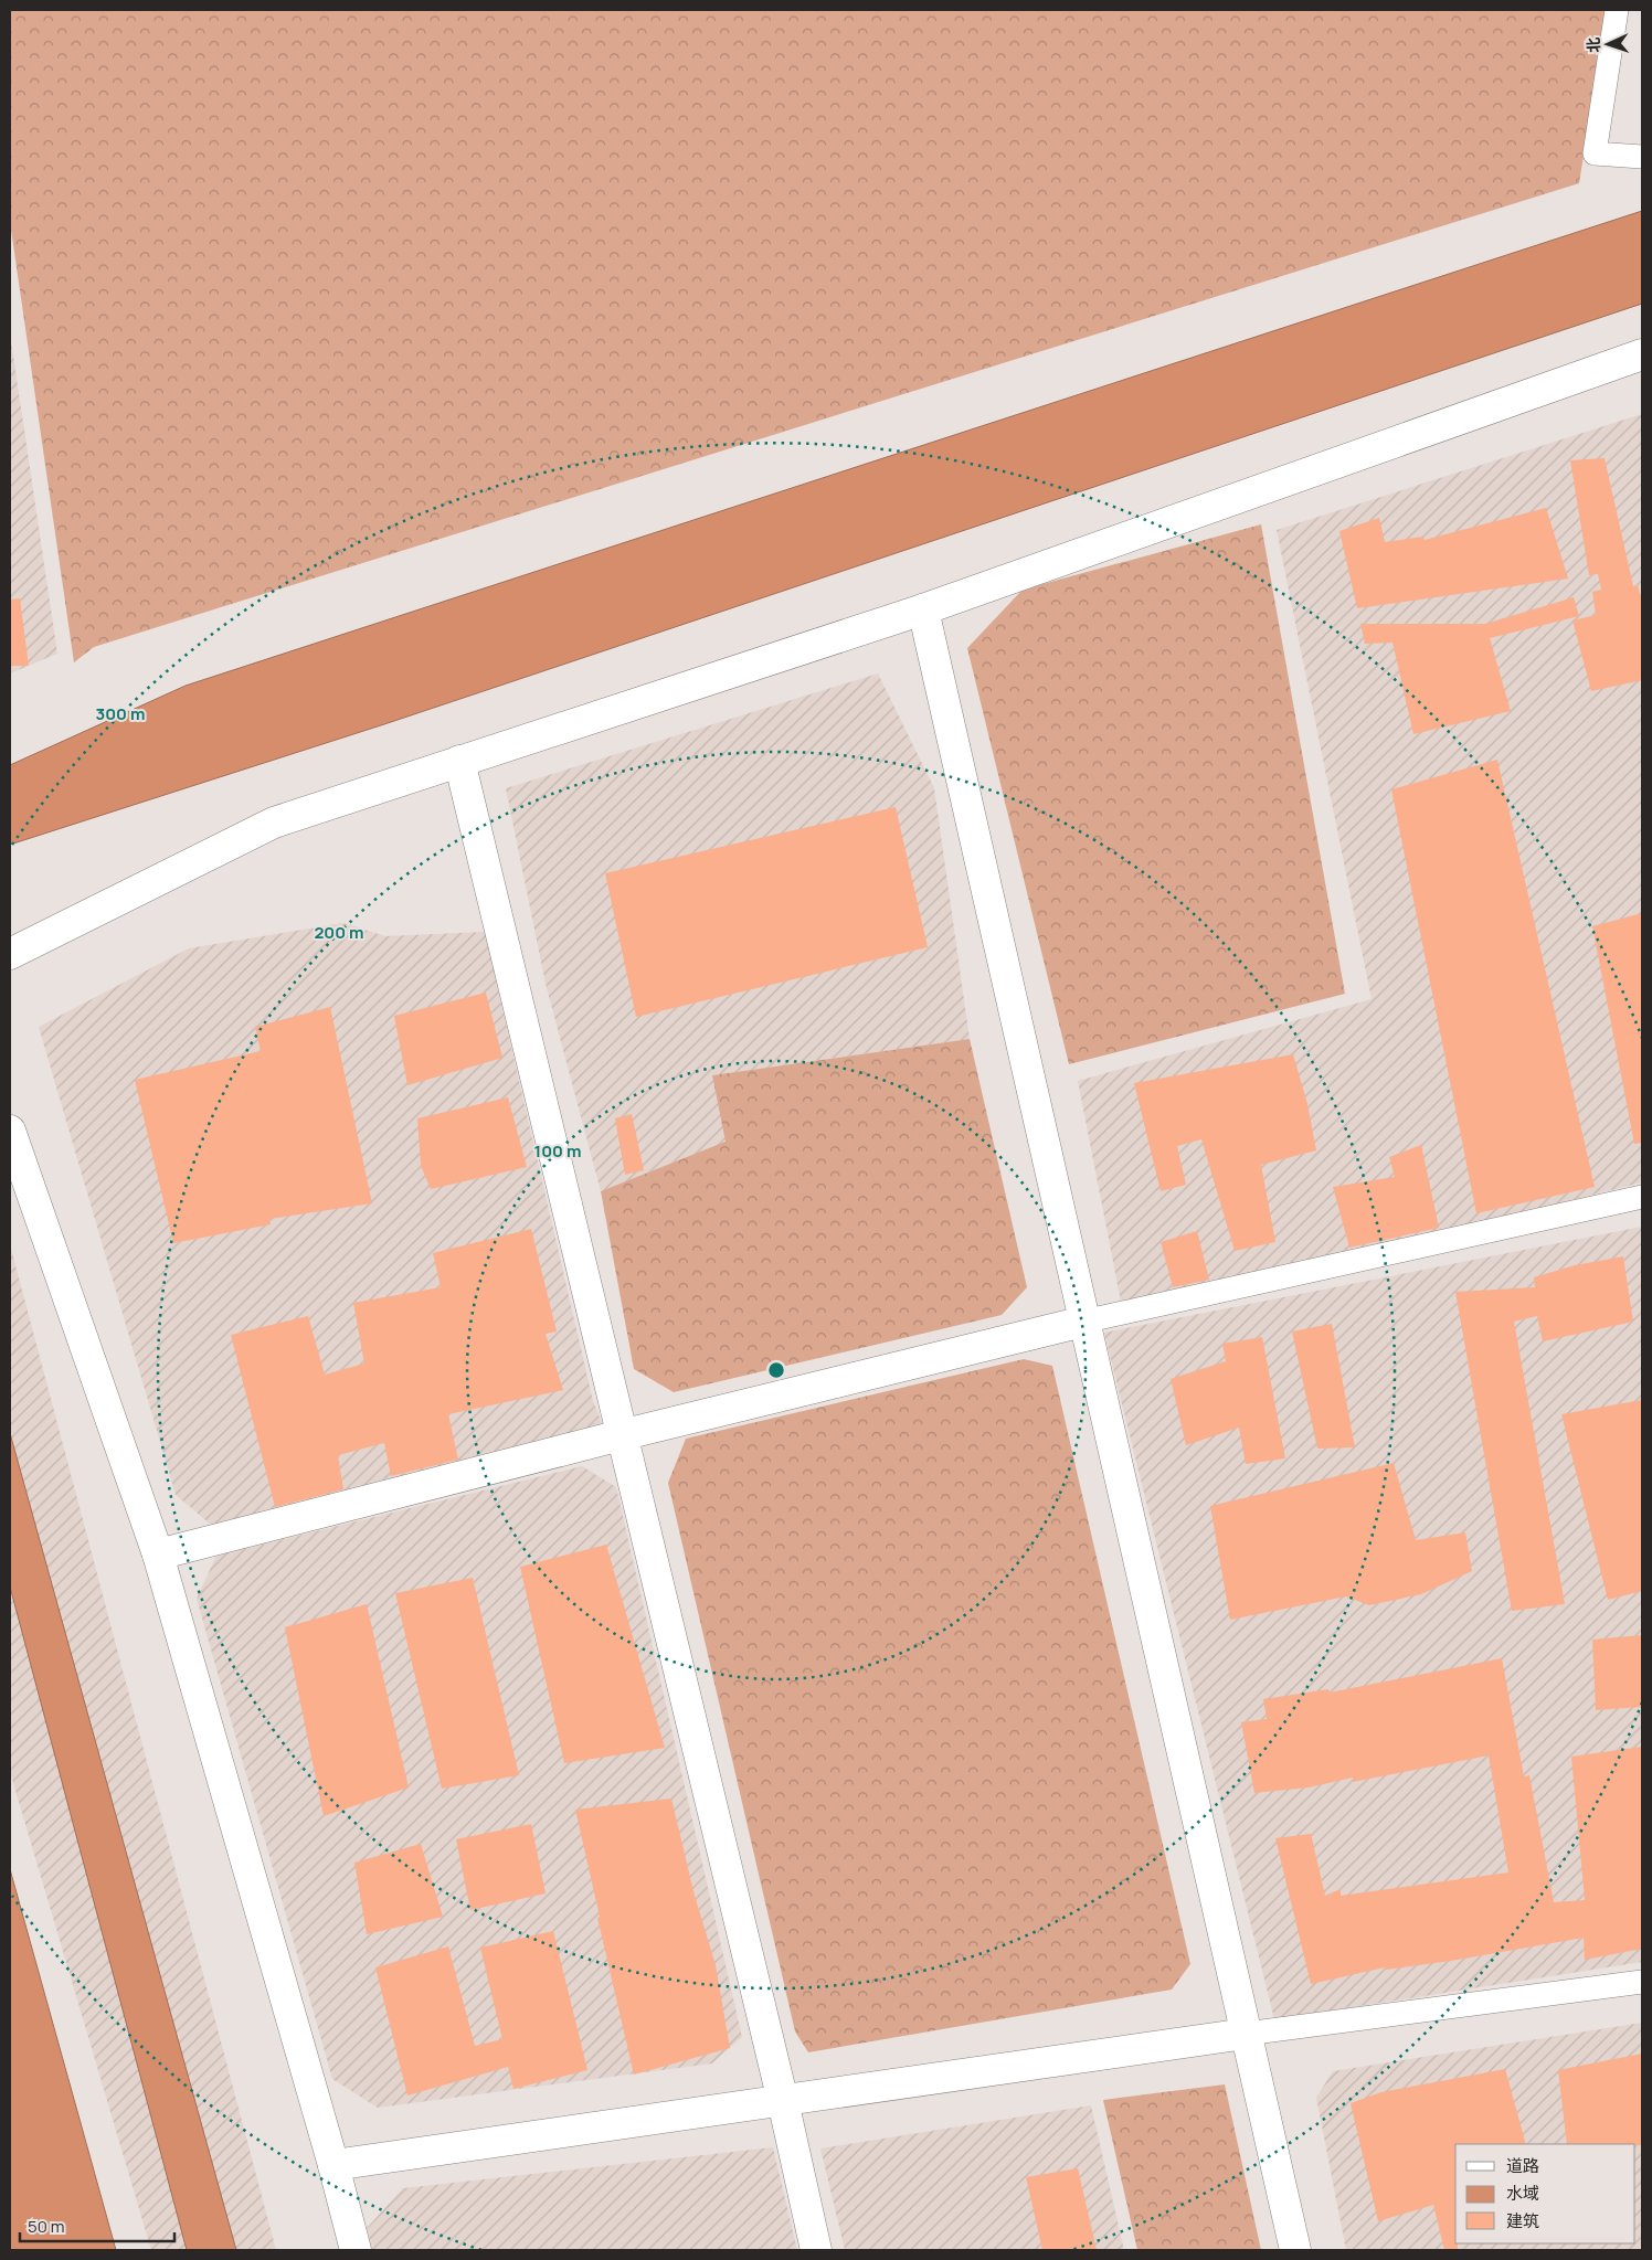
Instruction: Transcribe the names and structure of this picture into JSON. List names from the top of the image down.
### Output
{
  "legend": ["道路", "水域", "建筑"],
  "scale_bar": "50 m",
  "north": "left",
  "rings": ["300 m", "200 m", "100 m"]
}
